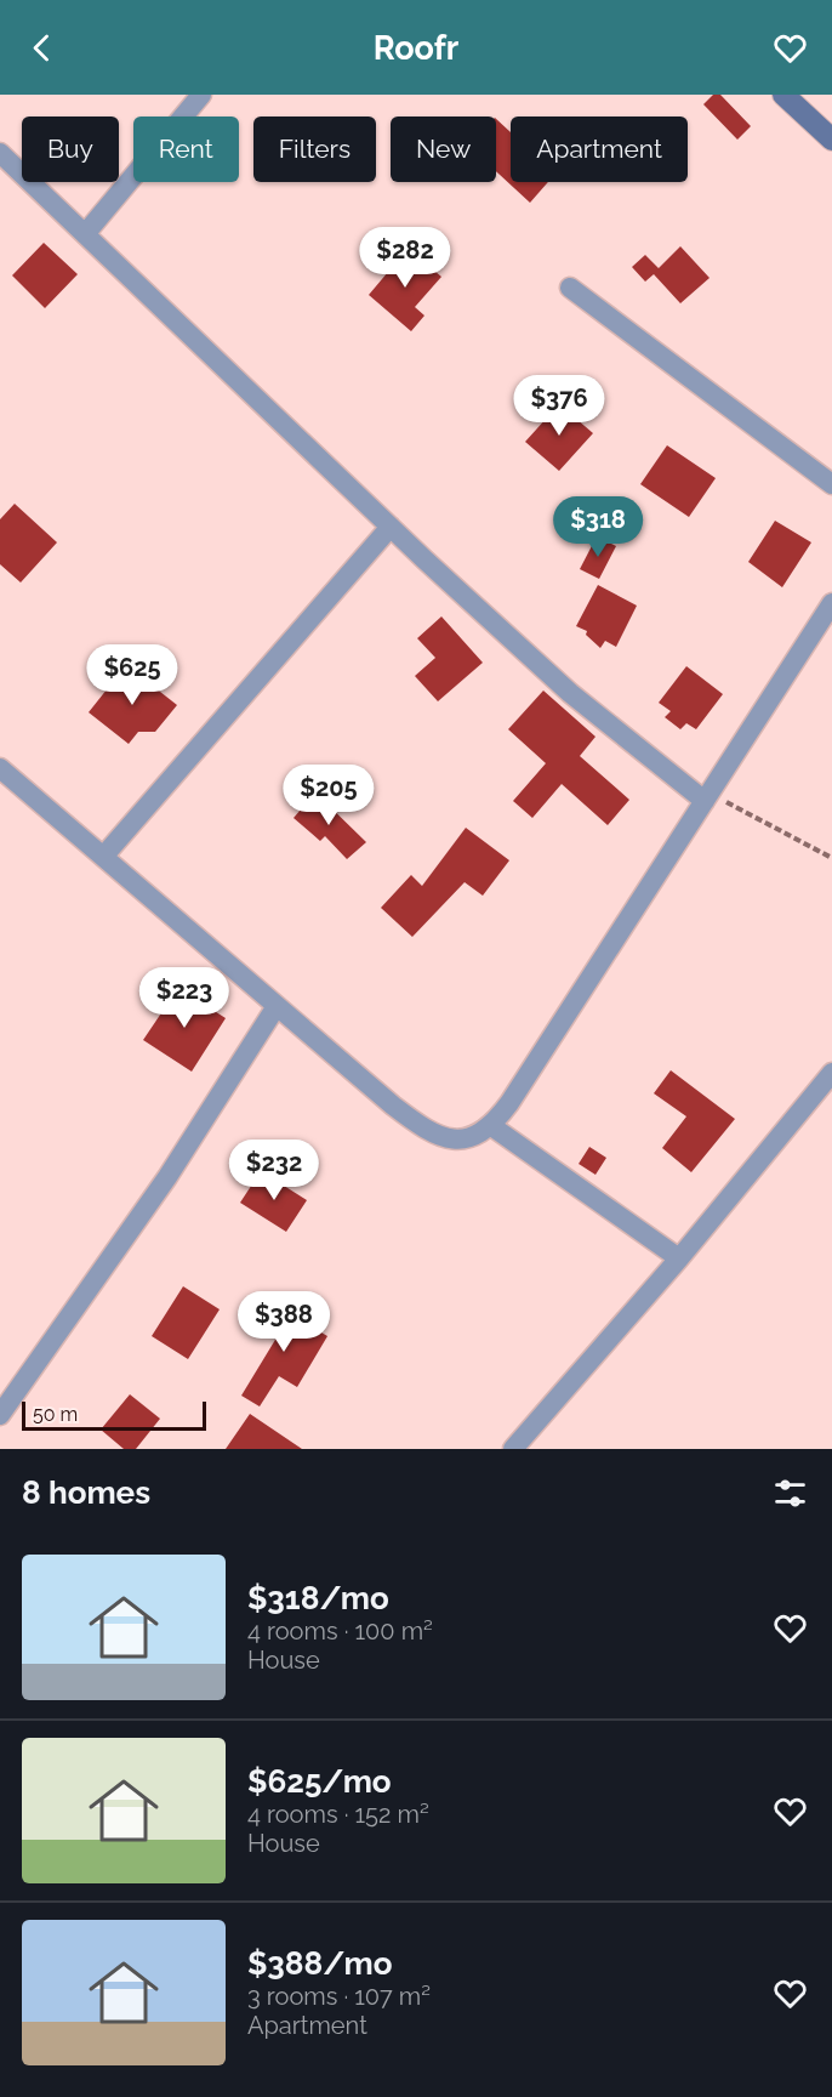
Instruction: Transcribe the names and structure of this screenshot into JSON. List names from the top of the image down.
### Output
{
  "scale_bar": "50 m",
  "page": {
    "header": "Roofr",
    "chip": [
      "Buy",
      "Rent",
      "Filters",
      "New",
      "Apartment"
    ],
    "price": [
      "$282",
      "$376",
      "$318",
      "$625",
      "$205",
      "$223",
      "$232",
      "$388"
    ],
    "scale": "50 m",
    "heading": "8 homes",
    "list": [
      {
        "name": "$318/mo",
        "note": "4 rooms · 100 m² · House"
      },
      {
        "name": "$625/mo",
        "note": "4 rooms · 152 m² · House"
      },
      {
        "name": "$388/mo",
        "note": "3 rooms · 107 m² · Apartment"
      }
    ]
  }
}
